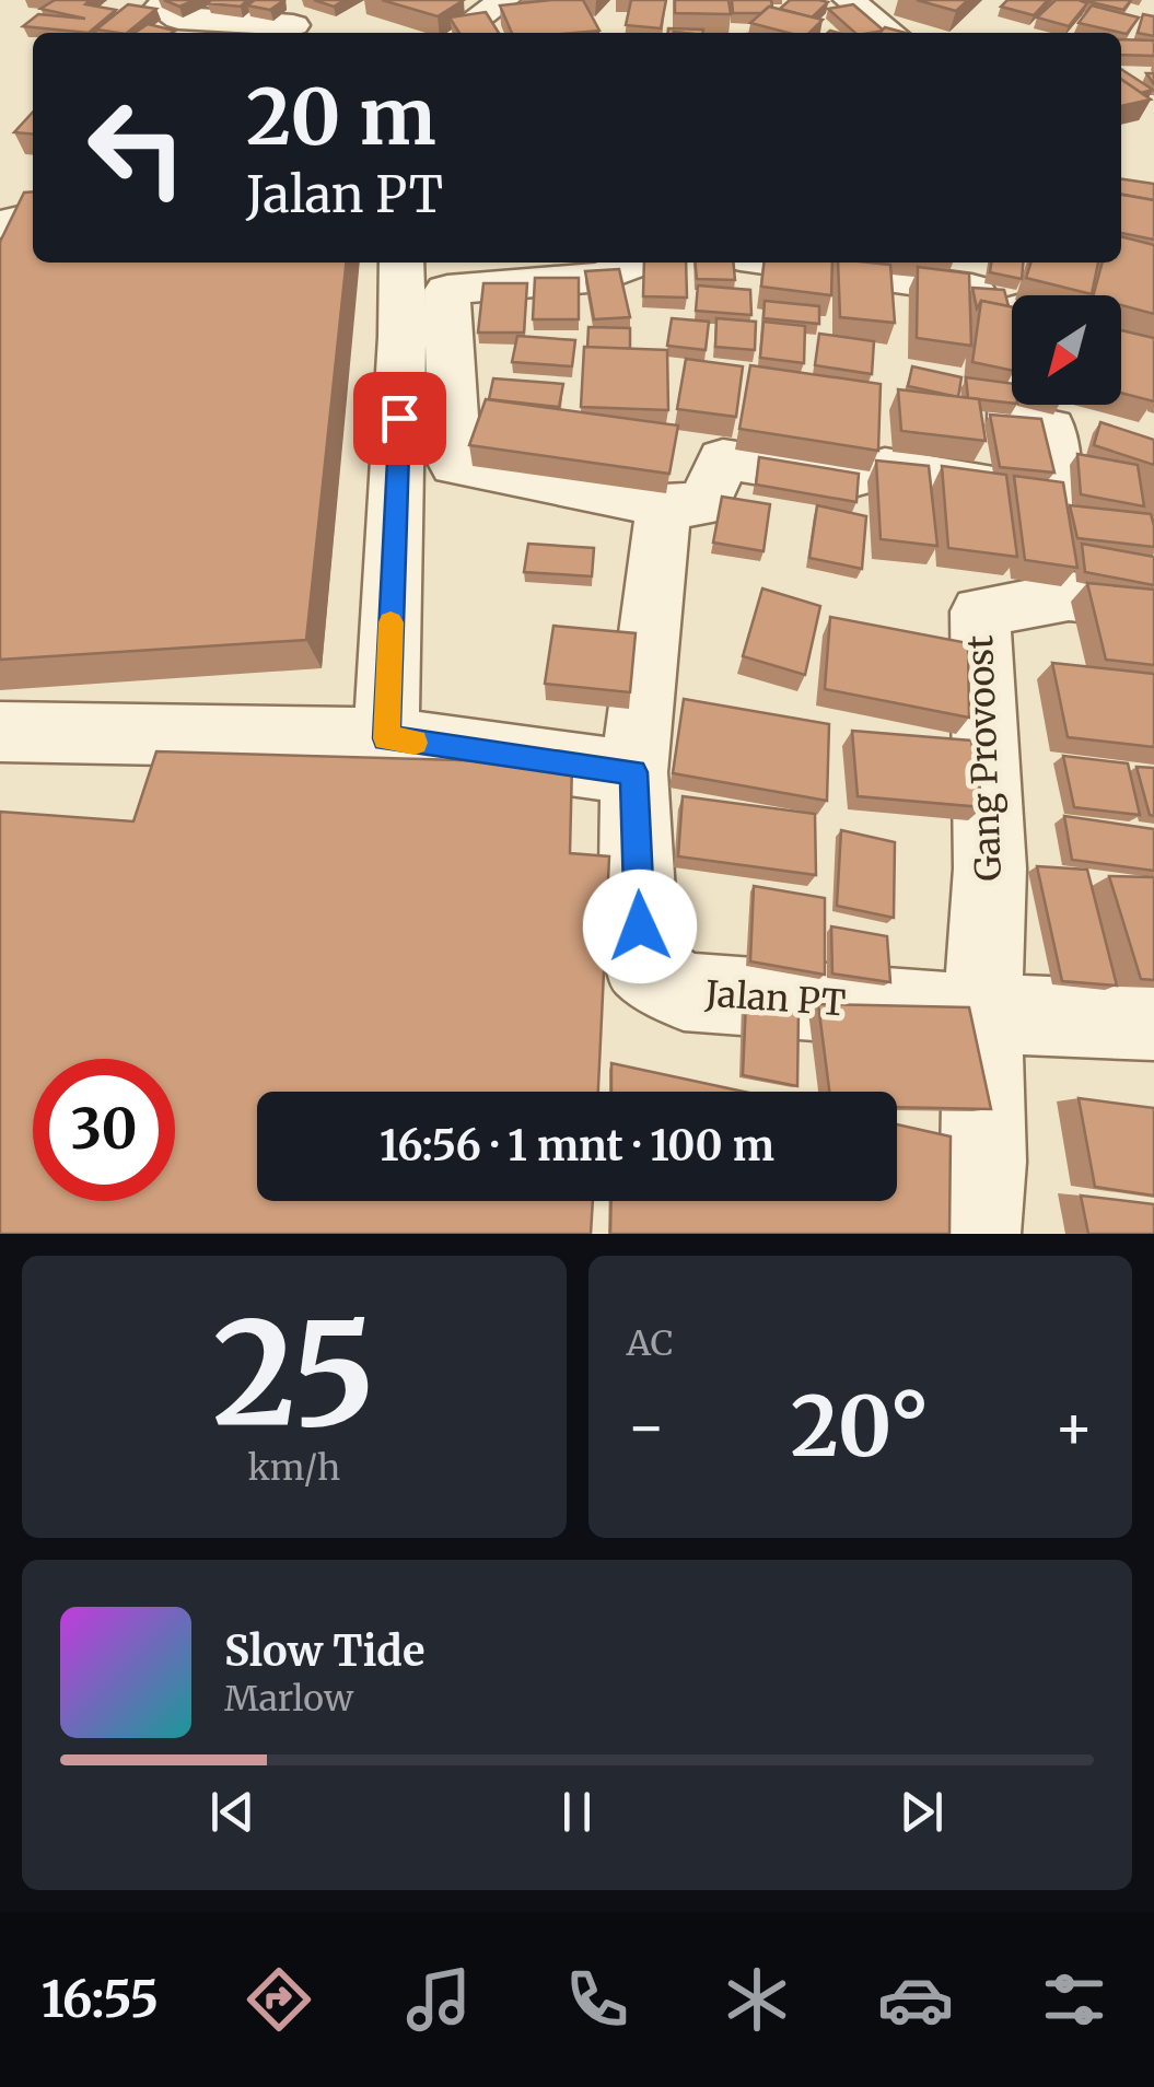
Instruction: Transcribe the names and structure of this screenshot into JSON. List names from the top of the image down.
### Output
{
  "streets": {
    "street": ["Gang Provoost", "Jalan PT"]
  },
  "crossings": [
    ["Gang Provoost", "Jalan PT"]
  ],
  "north": "bottom left",
  "page": {
    "turn": ["20 m", "Jalan PT"],
    "limit": "30",
    "trip": "16:56 · 1 mnt · 100 m",
    "tile": [
      ["25", "km/h"],
      "AC"
    ],
    "heat": ["−", "20°", "+"],
    "song": ["Slow Tide", "Marlow"],
    "tabs": "16:55"
  }
}
